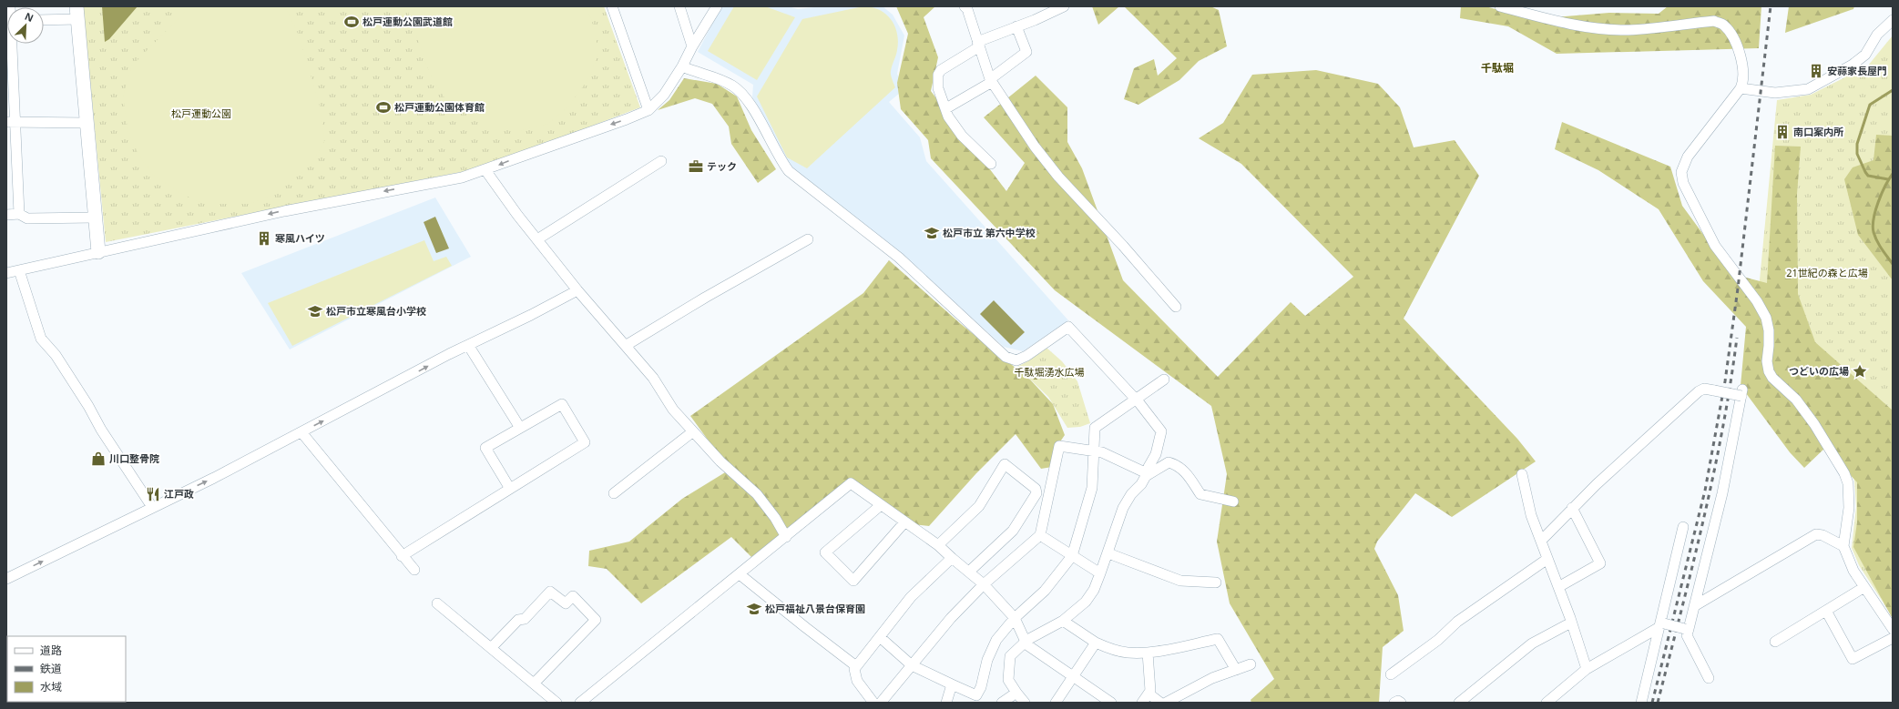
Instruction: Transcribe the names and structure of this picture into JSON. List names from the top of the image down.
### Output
{
  "districts": ["千駄堀"],
  "parks": ["松戸運動公園", "21世紀の森と広場", "千駄堀湧水広場"],
  "places": {
    "sports": ["松戸運動公園武道館", "松戸運動公園体育館"],
    "building": ["安蒜家長屋門", "南口案内所", "寒風ハイツ"],
    "office": ["テック"],
    "school or university": ["松戸市立 第六中学校", "松戸市立寒風台小学校", "松戸福祉八景台保育園"],
    "place": ["つどいの広場"],
    "shop": ["川口整骨院"],
    "restaurant": ["江戸政"]
  },
  "legend": ["道路", "鉄道", "水域"],
  "north": "top right"
}
